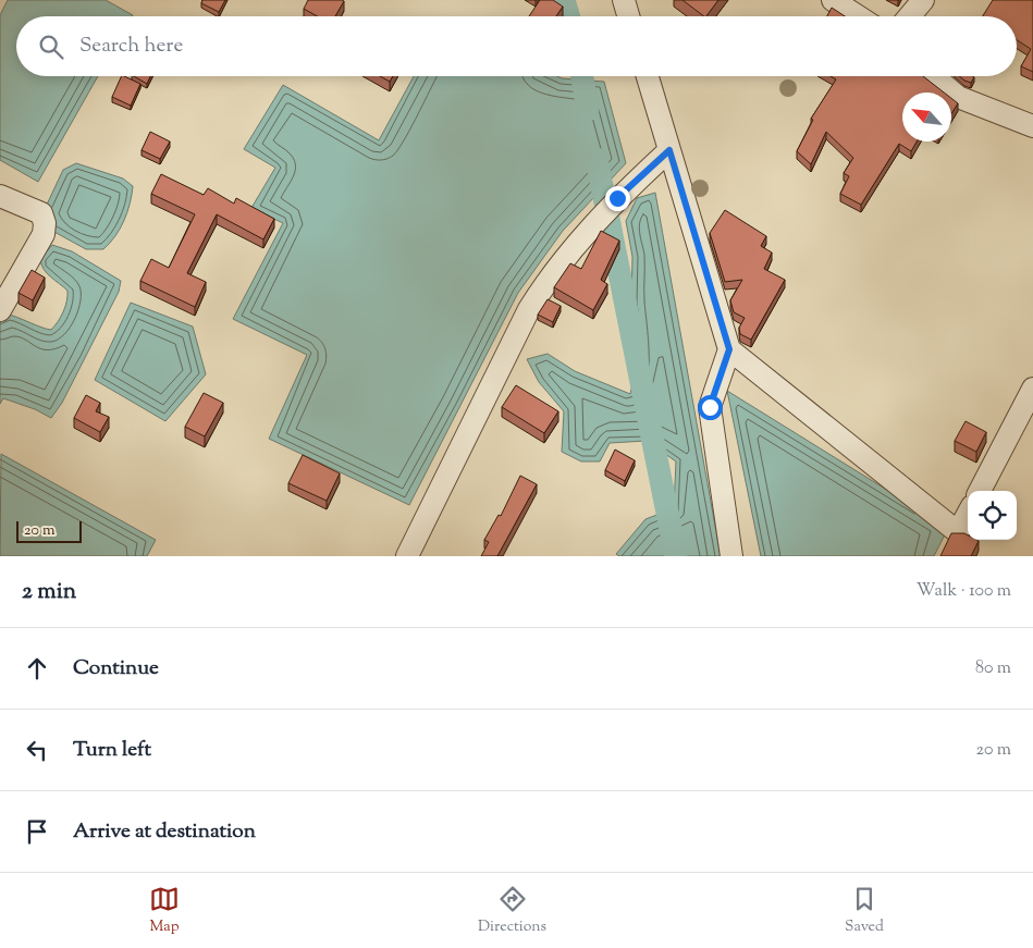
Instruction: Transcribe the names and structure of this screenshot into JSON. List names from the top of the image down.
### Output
{
  "scale_bar": "20 m",
  "north": "top left",
  "page": {
    "search": "Search here",
    "scale": "20 m",
    "heading": ["2 min", "Walk · 100 m"],
    "list": [
      ["Continue", "80 m"],
      ["Turn left", "20 m"],
      "Arrive at destination"
    ],
    "nav": ["Map", "Directions", "Saved"]
  }
}
